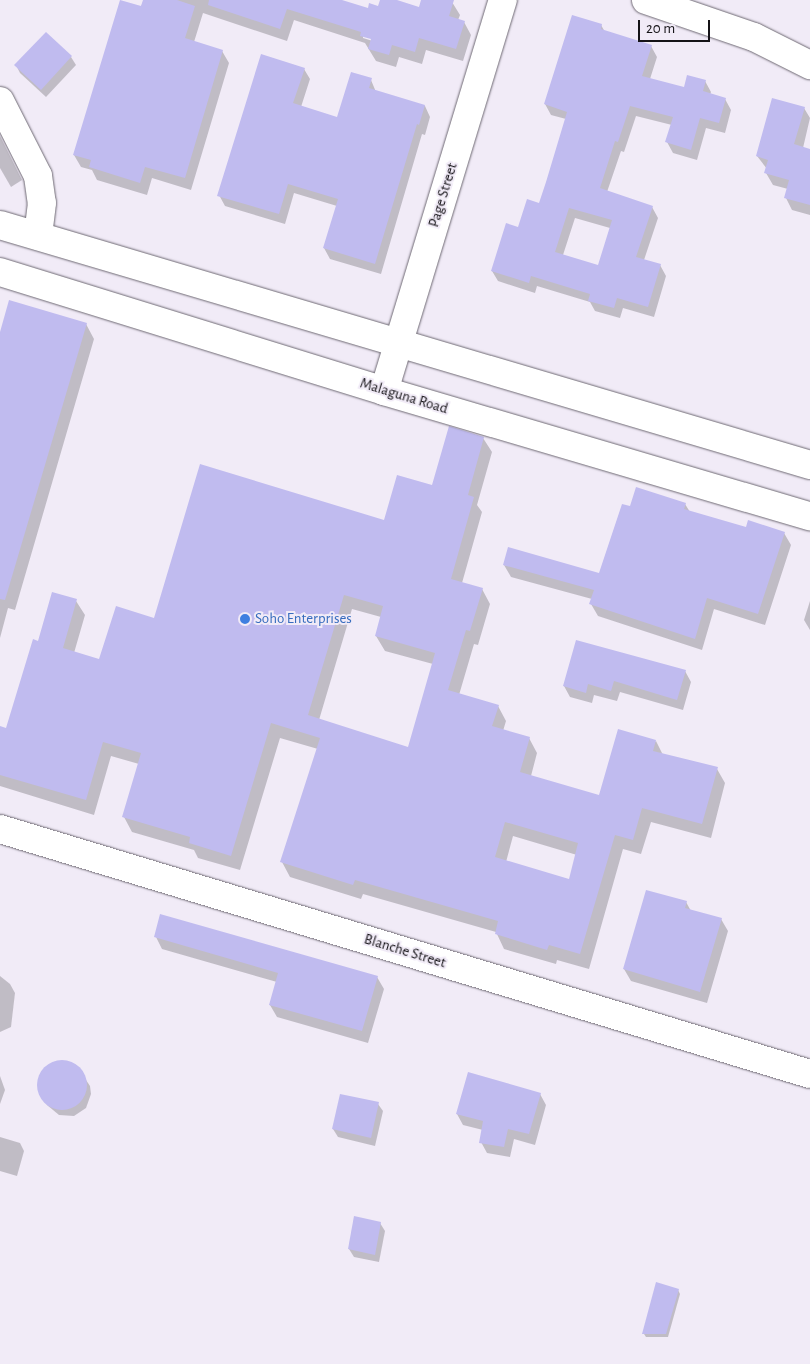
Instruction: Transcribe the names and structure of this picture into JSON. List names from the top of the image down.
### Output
{
  "streets": {
    "street": ["Page Street", "Malaguna Road", "Blanche Street"]
  },
  "crossings": [
    ["Page Street", "Malaguna Road"]
  ],
  "places": ["Soho Enterprises"],
  "scale_bar": "20 m"
}
